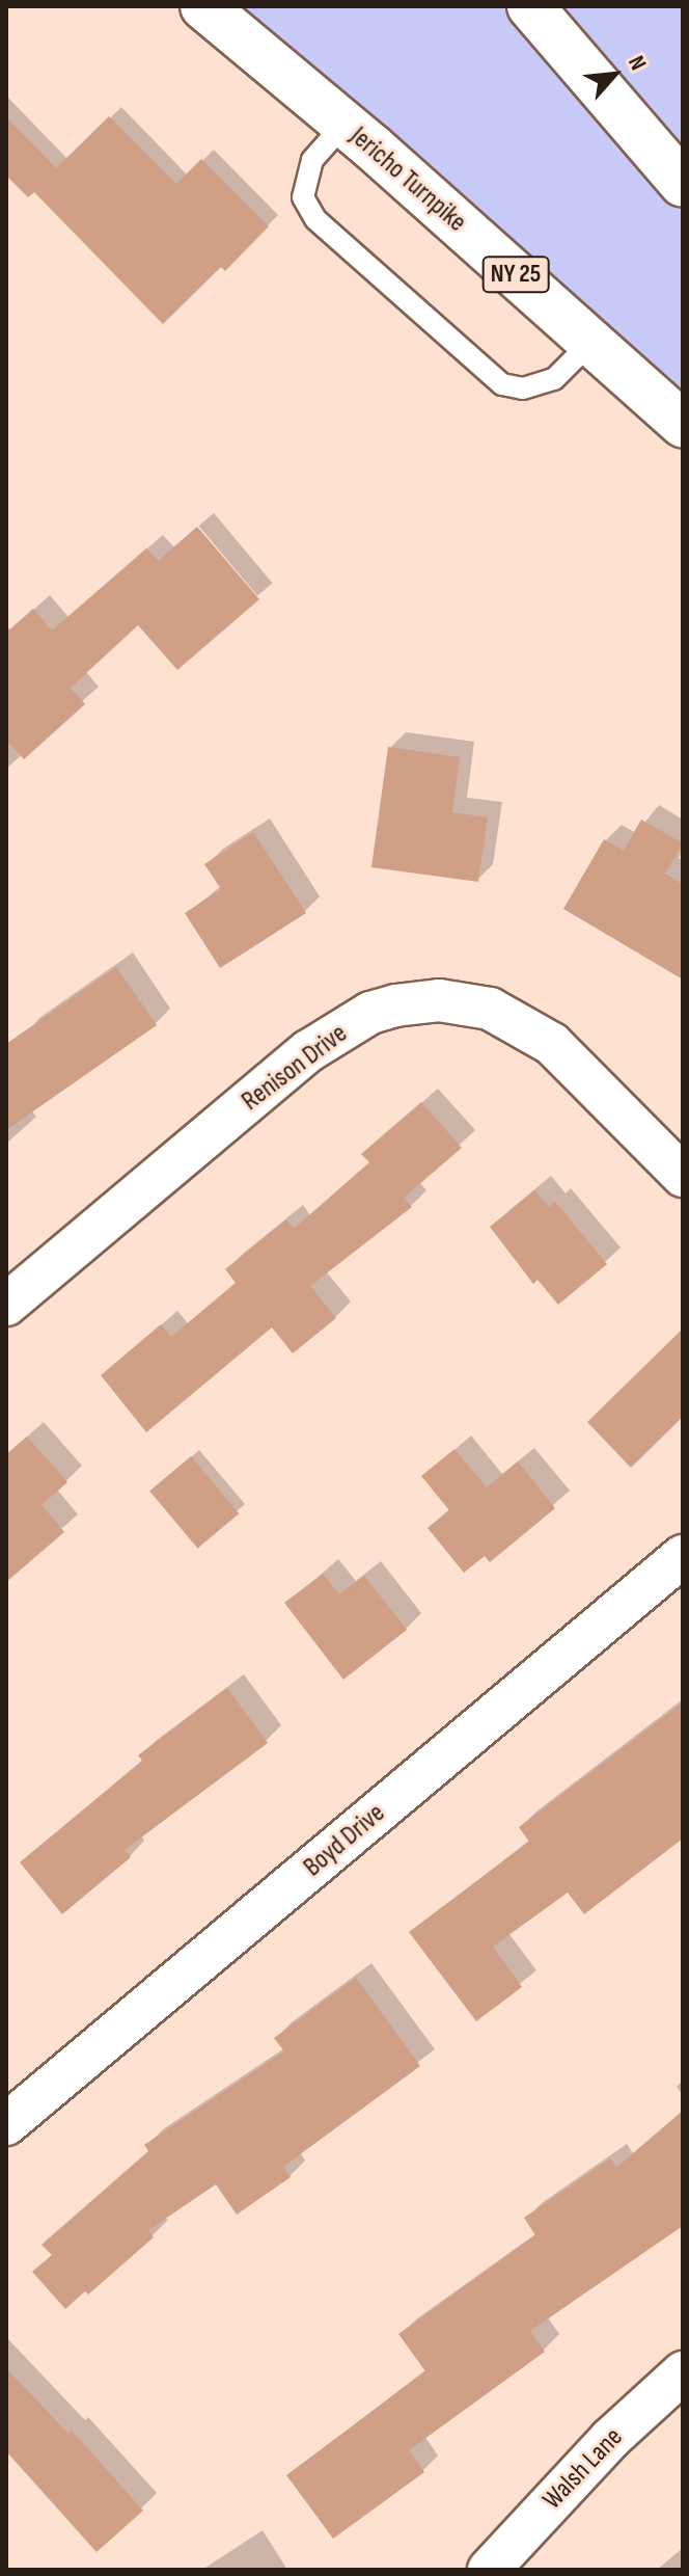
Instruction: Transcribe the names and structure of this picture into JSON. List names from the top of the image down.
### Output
{
  "streets": {
    "main road": ["Jericho Turnpike", "NY 25"],
    "street": ["Renison Drive", "Boyd Drive", "Walsh Lane"]
  },
  "north": "top right"
}
